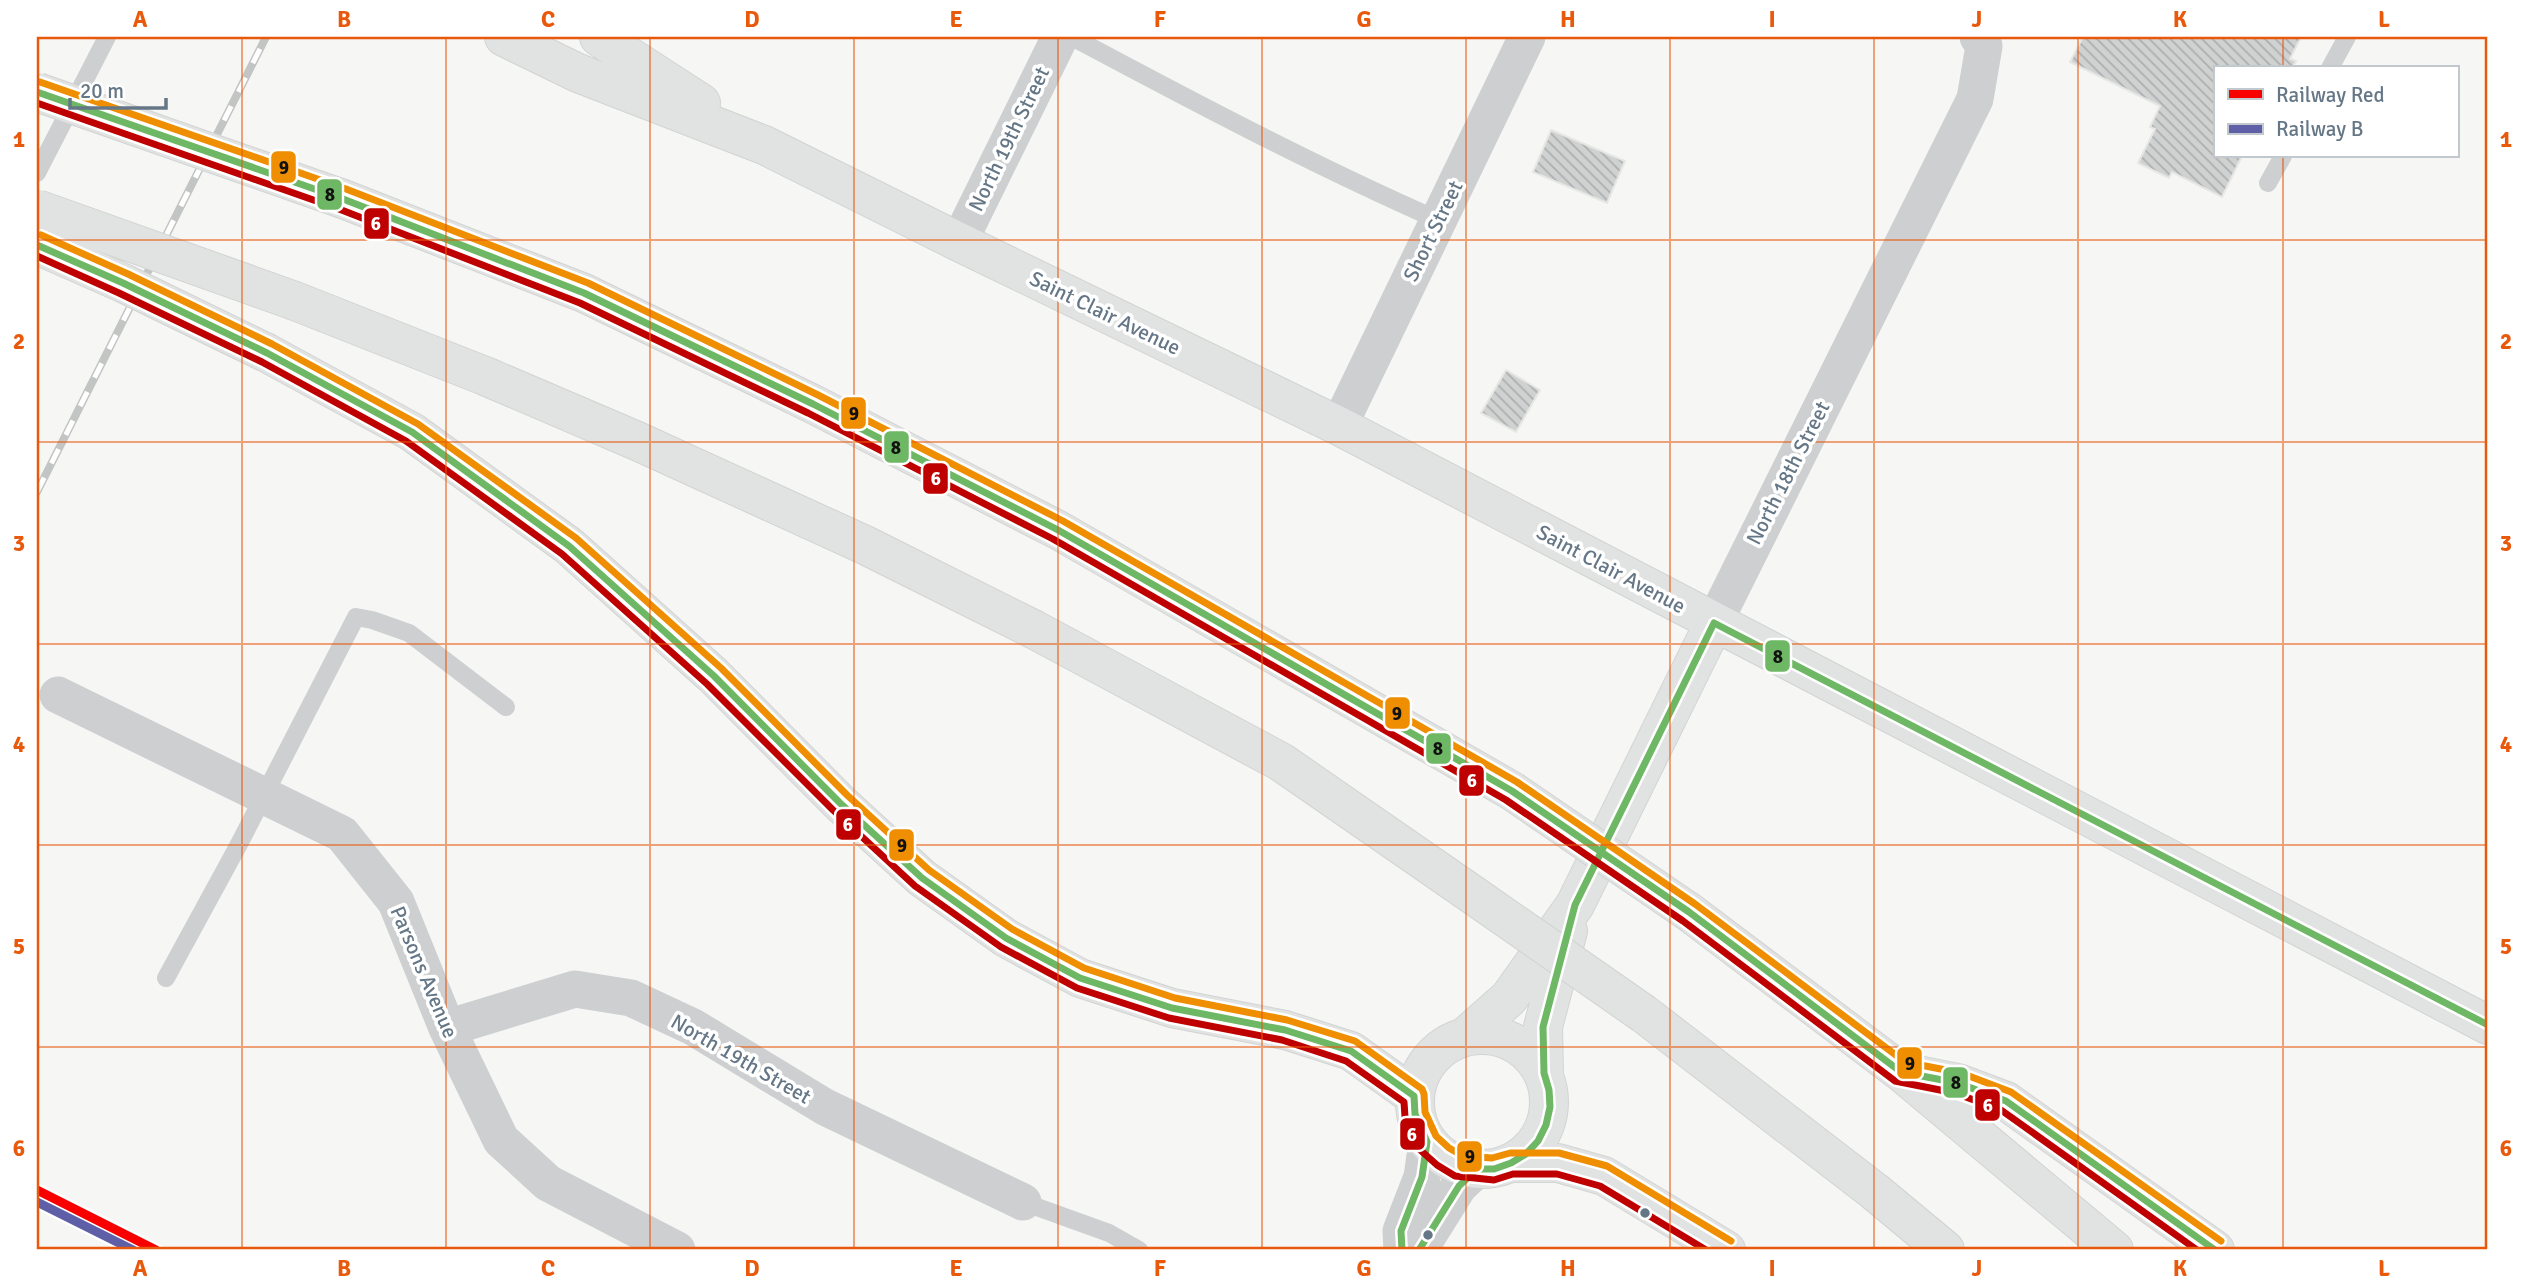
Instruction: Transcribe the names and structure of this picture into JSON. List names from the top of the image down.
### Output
{
  "streets": {
    "main road": ["Saint Clair Avenue", "North 18th Street"],
    "street": ["North 19th Street", "Short Street", "Parsons Avenue"]
  },
  "crossings": [
    ["North 19th Street", "Saint Clair Avenue"],
    ["North 19th Street", "Parsons Avenue"],
    ["Short Street", "Saint Clair Avenue"],
    ["Saint Clair Avenue", "North 18th Street"]
  ],
  "lines": [
    "transit line 9",
    "transit line 8",
    "transit line 6",
    "rail line Red",
    "rail line B"
  ],
  "legend": ["Railway Red", "Railway B"],
  "scale_bar": "20 m",
  "grid": {
    "columns": [
      "A",
      "B",
      "C",
      "D",
      "E",
      "F",
      "G",
      "H",
      "I",
      "J",
      "K",
      "L"
    ],
    "rows": [
      "1",
      "2",
      "3",
      "4",
      "5",
      "6"
    ]
  }
}
